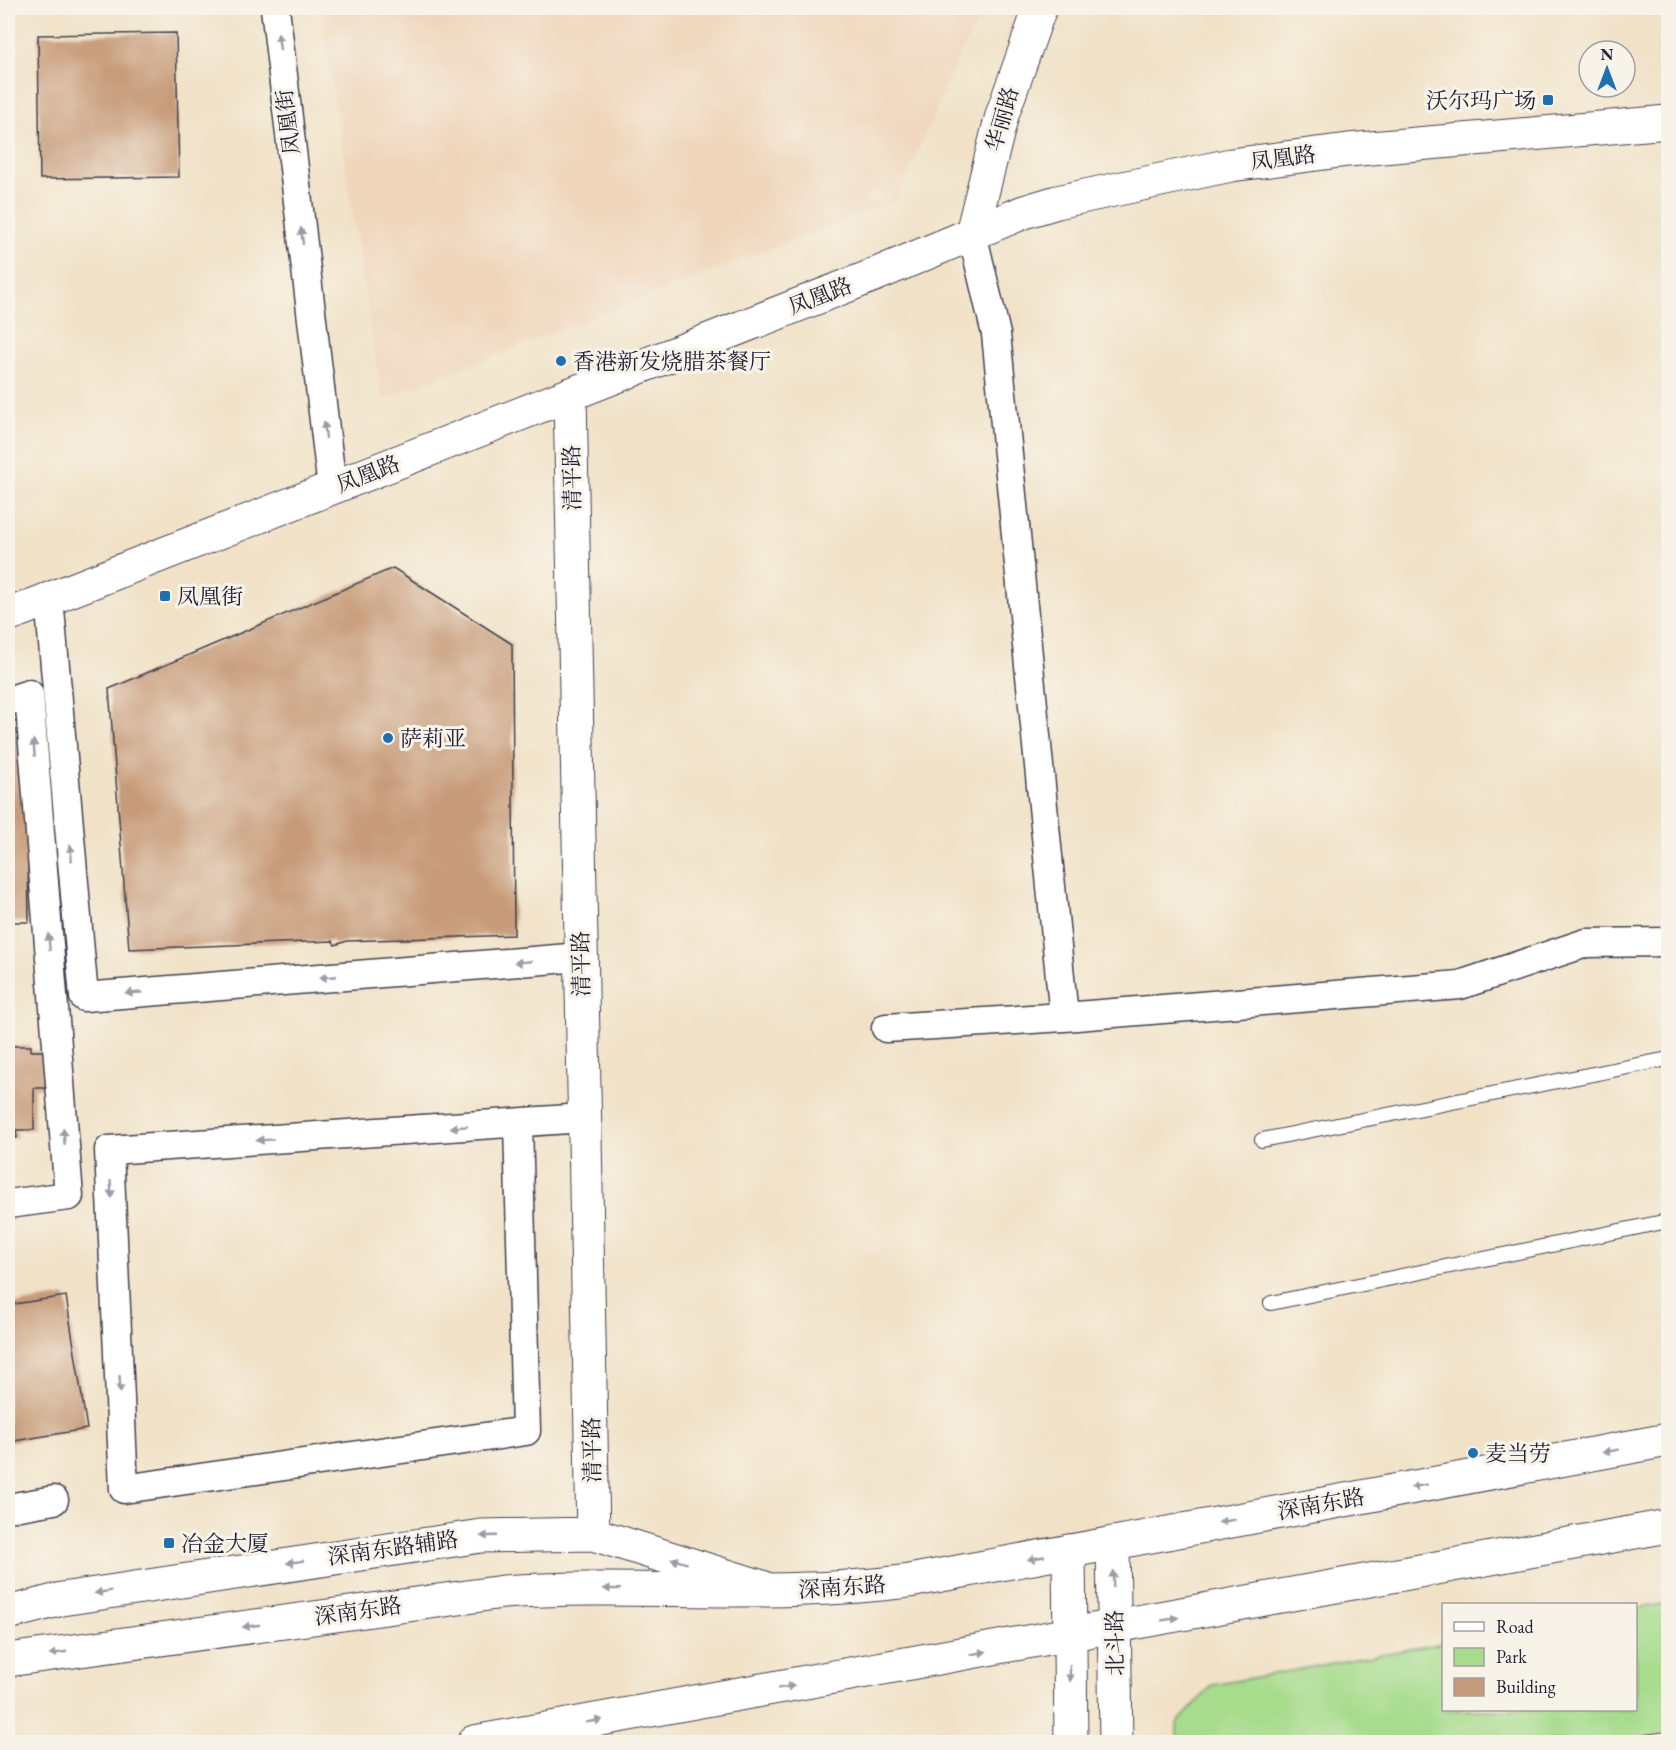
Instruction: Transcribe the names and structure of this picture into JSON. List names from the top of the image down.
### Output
{
  "streets": {
    "main road": [
      "华丽路",
      "凤凰路",
      "清平路",
      "深南东路",
      "深南东路辅路",
      "北斗路"
    ],
    "street": ["凤凰街"]
  },
  "crossings": [
    ["华丽路", "凤凰路"],
    ["凤凰街", "凤凰路"],
    ["凤凰路", "清平路"],
    ["清平路", "深南东路辅路"],
    ["深南东路", "深南东路辅路"],
    ["深南东路", "北斗路"]
  ],
  "one_way": ["凤凰街"],
  "places": {
    "transit": ["沃尔玛广场", "凤凰街", "冶金大厦"],
    "other": ["香港新发烧腊茶餐厅", "萨莉亚", "麦当劳"]
  },
  "legend": ["Road", "Park", "Building"],
  "north": "top"
}
